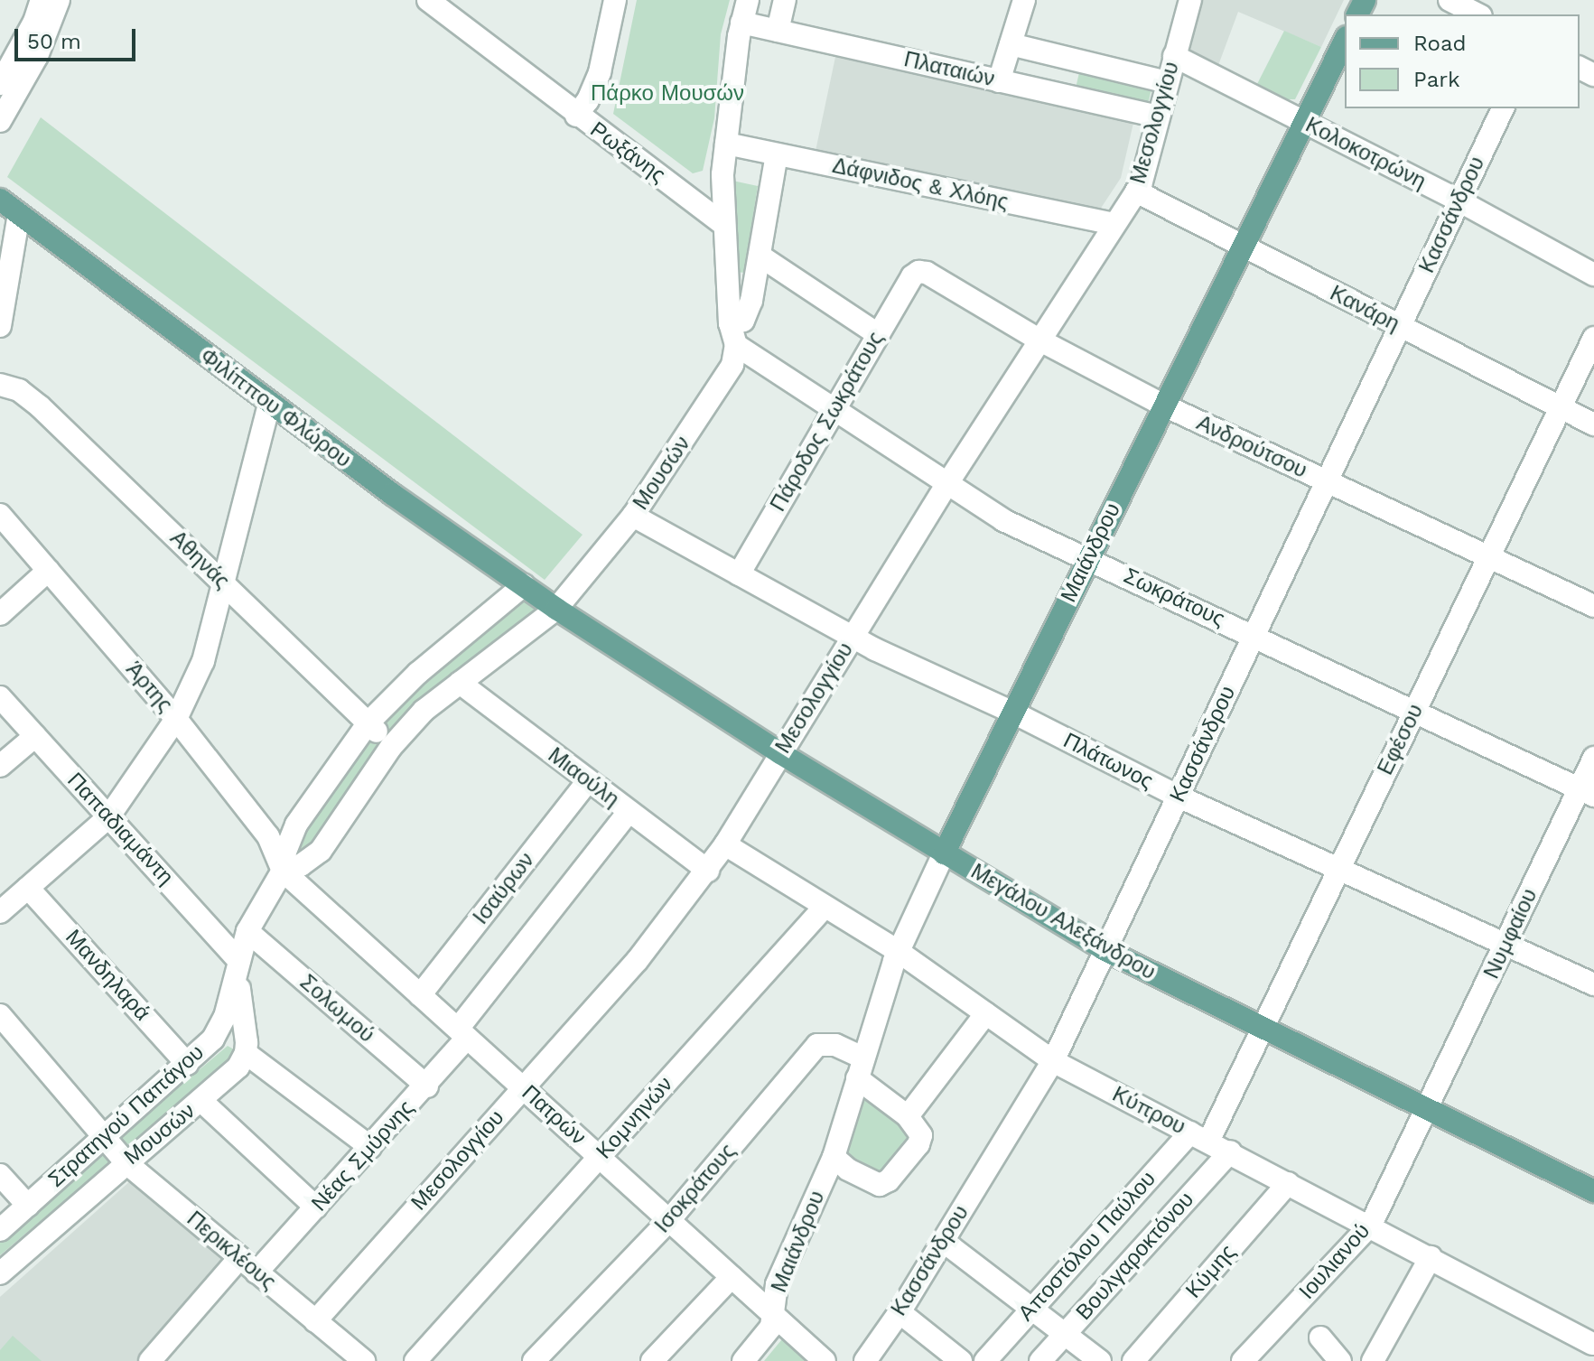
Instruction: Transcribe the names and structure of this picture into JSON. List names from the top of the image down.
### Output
{
  "streets": {
    "main road": ["Φιλίππου Φλώρου", "Μαιάνδρου", "Μεγάλου Αλεξάνδρου"],
    "street": [
      "Πλαταιών",
      "Μεσολογγίου",
      "Ρωξάνης",
      "Κολοκοτρώνη",
      "Δάφνιδος & Χλόης",
      "Κασσάνδρου",
      "Κανάρη",
      "Πάροδος Σωκράτους",
      "Ανδρούτσου",
      "Μουσών",
      "Αθηνάς",
      "Σωκράτους",
      "Άρτης",
      "Εφέσου",
      "Πλάτωνος",
      "Μιαούλη",
      "Παπαδιαμάντη",
      "Ισαύρων",
      "Νυμφαίου",
      "Μανδηλαρά",
      "Σολωμού",
      "Κύπρου",
      "Πατρών",
      "Στρατηγού Παπάγου",
      "Κομνηνών",
      "Νέας Σμύρνης",
      "Ισοκράτους",
      "Αποστόλου Παύλου",
      "Περικλέους",
      "Βουλγαροκτόνου",
      "Ιουλιανού",
      "Κύμης"
    ]
  },
  "crossings": [
    ["Πλαταιών", "Μεσολογγίου"],
    ["Μεσολογγίου", "Κολοκοτρώνη"],
    ["Μεσολογγίου", "Δάφνιδος & Χλόης"],
    ["Μεσολογγίου", "Κανάρη"],
    ["Μεσολογγίου", "Ανδρούτσου"],
    ["Μεσολογγίου", "Σωκράτους"],
    ["Μεσολογγίου", "Πλάτωνος"],
    ["Μεσολογγίου", "Μιαούλη"],
    ["Μεσολογγίου", "Μεγάλου Αλεξάνδρου"],
    ["Μεσολογγίου", "Κύπρου"],
    ["Μεσολογγίου", "Πατρών"],
    ["Μεσολογγίου", "Περικλέους"],
    ["Κολοκοτρώνη", "Κασσάνδρου"],
    ["Κολοκοτρώνη", "Μαιάνδρου"],
    ["Κασσάνδρου", "Κανάρη"],
    ["Κασσάνδρου", "Ανδρούτσου"],
    ["Κασσάνδρου", "Σωκράτους"],
    ["Κασσάνδρου", "Πλάτωνος"],
    ["Κασσάνδρου", "Μεγάλου Αλεξάνδρου"],
    ["Κασσάνδρου", "Κύπρου"],
    ["Κανάρη", "Μαιάνδρου"],
    ["Κανάρη", "Εφέσου"],
    ["Φιλίππου Φλώρου", "Μουσών"],
    ["Φιλίππου Φλώρου", "Μεγάλου Αλεξάνδρου"],
    ["Φιλίππου Φλώρου", "Στρατηγού Παπάγου"],
    ["Πάροδος Σωκράτους", "Ανδρούτσου"],
    ["Πάροδος Σωκράτους", "Σωκράτους"],
    ["Πάροδος Σωκράτους", "Πλάτωνος"],
    ["Ανδρούτσου", "Μαιάνδρου"],
    ["Ανδρούτσου", "Εφέσου"],
    ["Μουσών", "Σωκράτους"],
    ["Μουσών", "Πλάτωνος"],
    ["Μουσών", "Μεγάλου Αλεξάνδρου"],
    ["Μουσών", "Στρατηγού Παπάγου"],
    ["Μουσών", "Περικλέους"],
    ["Μαιάνδρου", "Σωκράτους"],
    ["Μαιάνδρου", "Πλάτωνος"],
    ["Μαιάνδρου", "Μεγάλου Αλεξάνδρου"],
    ["Μαιάνδρου", "Κύπρου"],
    ["Μαιάνδρου", "Πατρών"],
    ["Μαιάνδρου", "Ισοκράτους"],
    ["Αθηνάς", "Στρατηγού Παπάγου"],
    ["Σωκράτους", "Εφέσου"],
    ["Σωκράτους", "Νυμφαίου"],
    ["Άρτης", "Πατρών"],
    ["Άρτης", "Στρατηγού Παπάγου"],
    ["Εφέσου", "Πλάτωνος"],
    ["Εφέσου", "Μεγάλου Αλεξάνδρου"],
    ["Εφέσου", "Κύπρου"],
    ["Εφέσου", "Αποστόλου Παύλου"],
    ["Πλάτωνος", "Νυμφαίου"],
    ["Μιαούλη", "Ισαύρων"],
    ["Μιαούλη", "Στρατηγού Παπάγου"],
    ["Μιαούλη", "Νέας Σμύρνης"],
    ["Παπαδιαμάντη", "Στρατηγού Παπάγου"],
    ["Ισαύρων", "Πατρών"],
    ["Μεγάλου Αλεξάνδρου", "Νυμφαίου"],
    ["Μεγάλου Αλεξάνδρου", "Στρατηγού Παπάγου"],
    ["Μεγάλου Αλεξάνδρου", "Ιουλιανού"],
    ["Νυμφαίου", "Ιουλιανού"],
    ["Μανδηλαρά", "Στρατηγού Παπάγου"],
    ["Σολωμού", "Στρατηγού Παπάγου"],
    ["Σολωμού", "Νέας Σμύρνης"],
    ["Κύπρου", "Κομνηνών"],
    ["Κύπρου", "Αποστόλου Παύλου"],
    ["Κύπρου", "Βουλγαροκτόνου"],
    ["Κύπρου", "Ιουλιανού"],
    ["Κύπρου", "Κύμης"],
    ["Πατρών", "Στρατηγού Παπάγου"],
    ["Πατρών", "Κομνηνών"],
    ["Πατρών", "Νέας Σμύρνης"],
    ["Πατρών", "Ισοκράτους"],
    ["Στρατηγού Παπάγου", "Περικλέους"],
    ["Νέας Σμύρνης", "Περικλέους"]
  ],
  "parks": ["Πάρκο Μουσών"],
  "legend": ["Road", "Park"],
  "scale_bar": "50 m"
}
